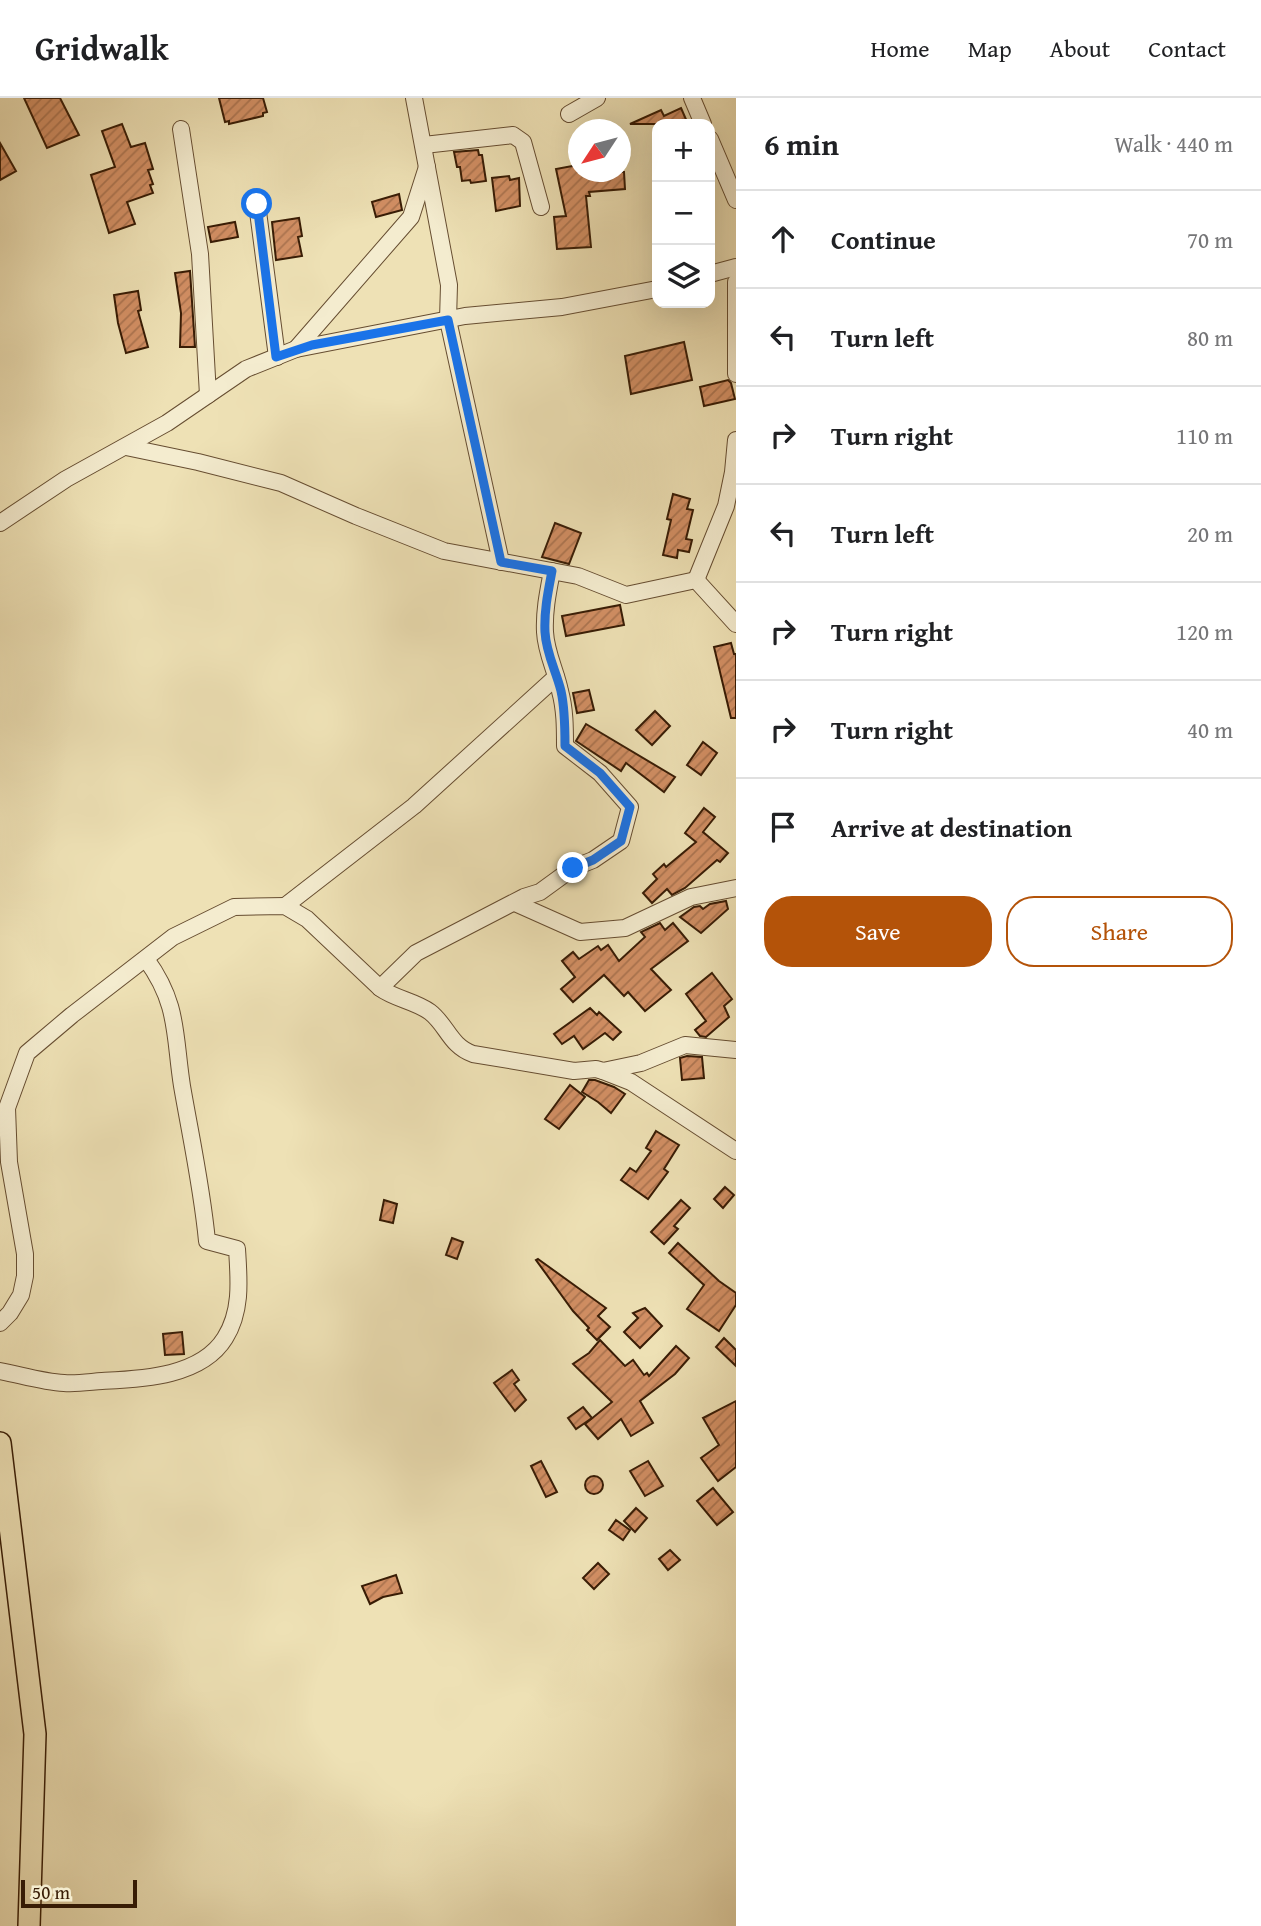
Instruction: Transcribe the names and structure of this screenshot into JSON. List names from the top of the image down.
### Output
{
  "scale_bar": "50 m",
  "north": "bottom left",
  "page": {
    "header": "Gridwalk",
    "nav": [
      "Home",
      "Map",
      "About",
      "Contact"
    ],
    "heading": ["6 min", "Walk · 440 m"],
    "map_buttons": ["+", "−"],
    "list": [
      ["Continue", "70 m"],
      ["Turn left", "80 m"],
      ["Turn right", "110 m"],
      ["Turn left", "20 m"],
      ["Turn right", "120 m"],
      ["Turn right", "40 m"],
      "Arrive at destination"
    ],
    "buttons": ["Save", "Share"],
    "scale": "50 m"
  }
}
